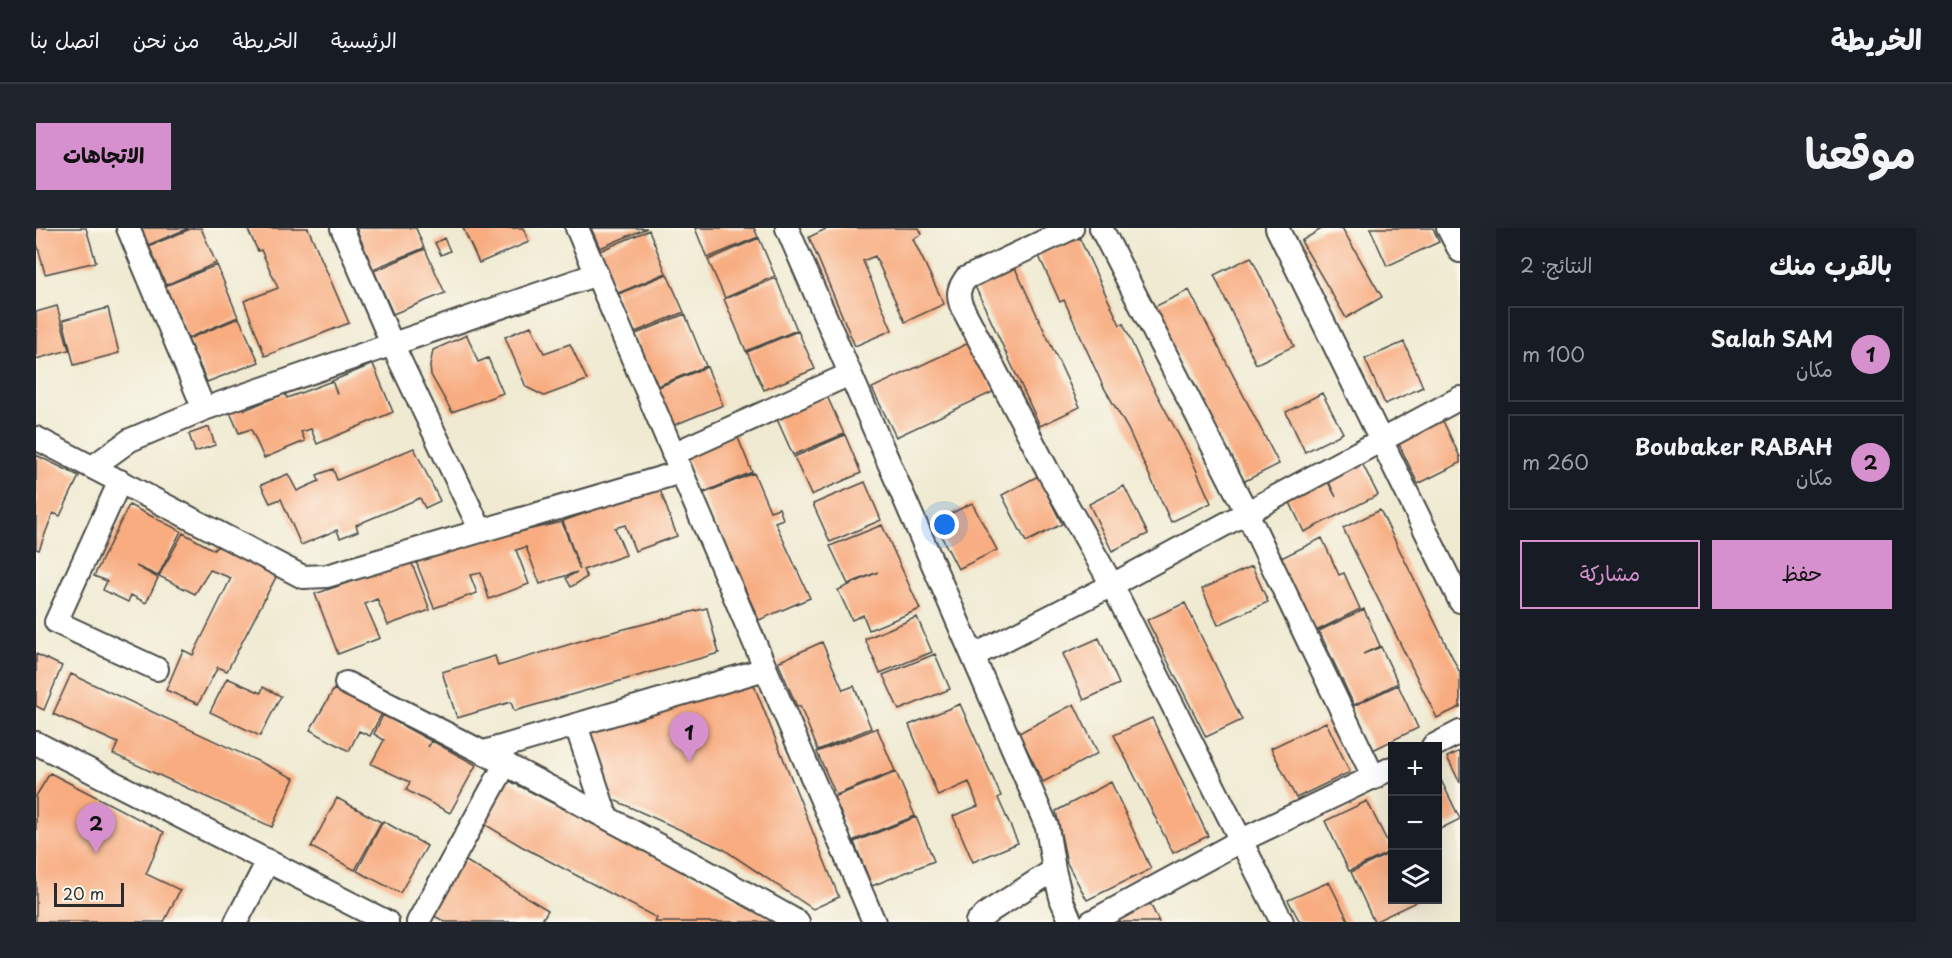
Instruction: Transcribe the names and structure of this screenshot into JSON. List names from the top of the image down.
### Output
{
  "scale_bar": "20 m",
  "page": {
    "header": "الخريطة",
    "nav": [
      "الرئيسية",
      "الخريطة",
      "من نحن",
      "اتصل بنا"
    ],
    "title": "موقعنا",
    "buttons": [
      "الاتجاهات",
      ["حفظ", "مشاركة"]
    ],
    "heading": ["بالقرب منك", "النتائج: 2"],
    "list": [
      {
        "mark": "1",
        "name": "Salah SAM",
        "note": "مكان",
        "value": "100 m"
      },
      {
        "mark": "2",
        "name": "Boubaker RABAH",
        "note": "مكان",
        "value": "260 m"
      }
    ],
    "pins": ["1", "2"],
    "map_buttons": ["+", "−"],
    "scale": "20 m"
  }
}
